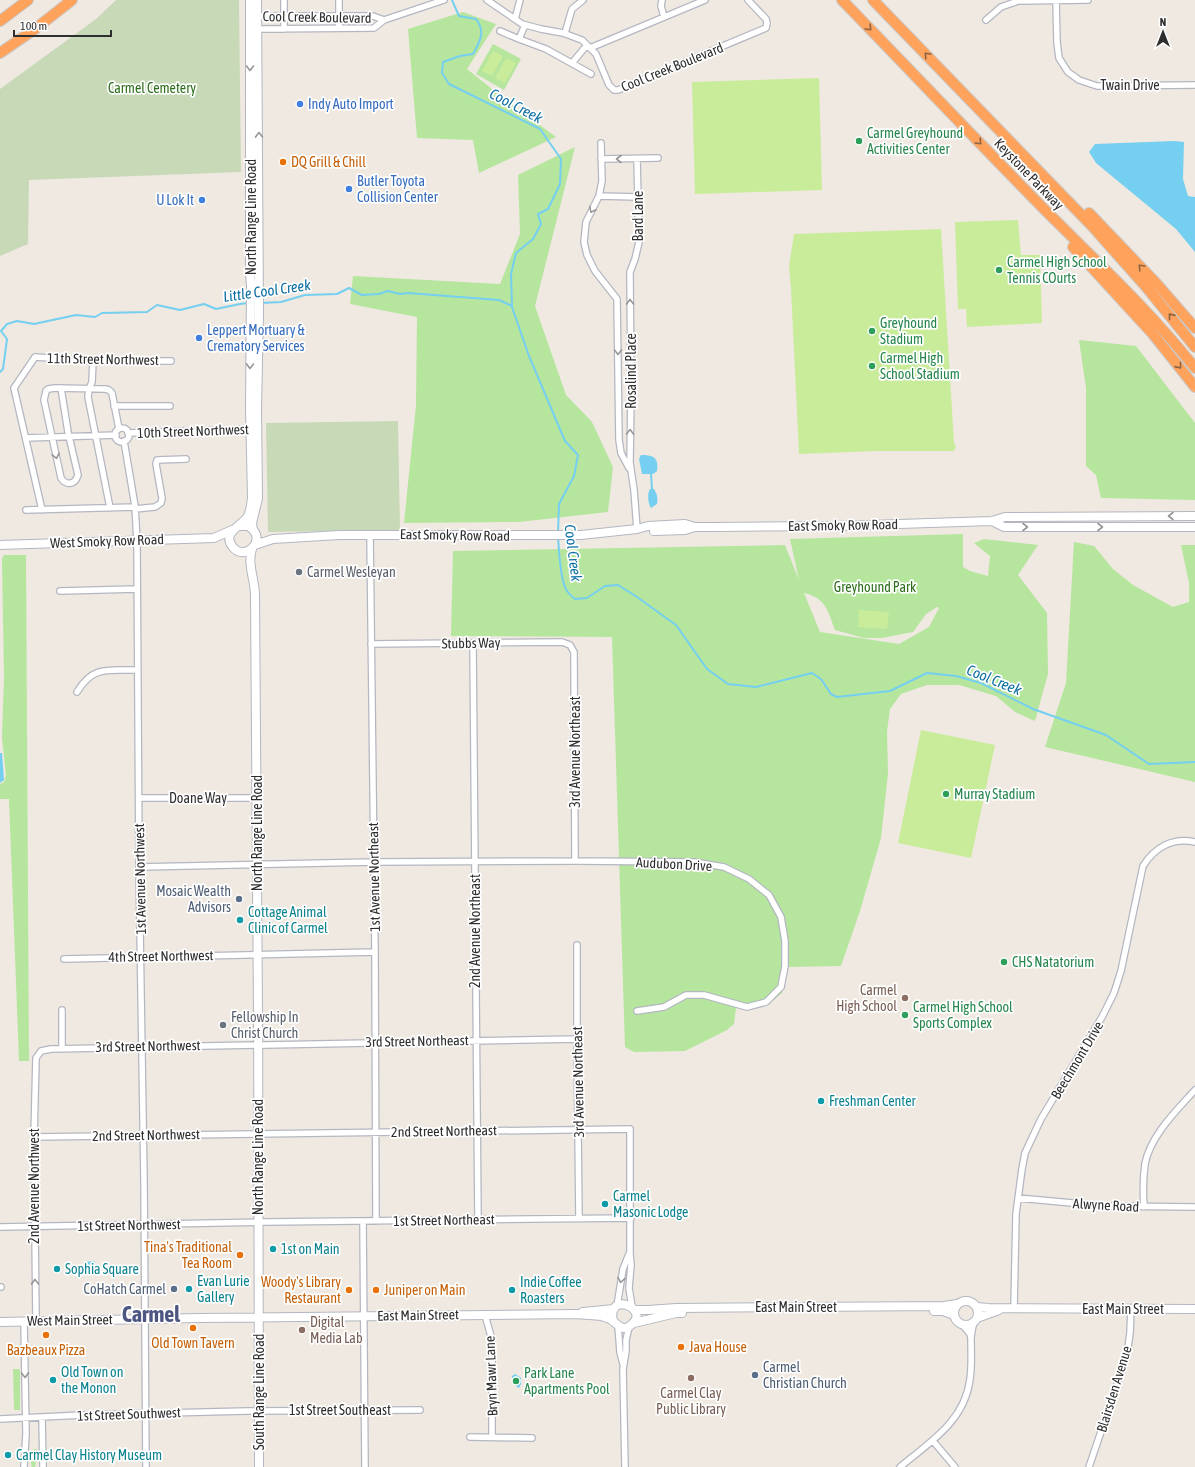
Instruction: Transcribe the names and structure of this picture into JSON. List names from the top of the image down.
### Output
{
  "streets": {
    "highway": ["Keystone Parkway"],
    "main road": [
      "North Range Line Road",
      "East Smoky Row Road",
      "West Smoky Row Road",
      "East Main Street",
      "West Main Street",
      "South Range Line Road"
    ],
    "street": [
      "Cool Creek Boulevard",
      "Twain Drive",
      "Bard Lane",
      "11th Street Northwest",
      "Rosalind Place",
      "10th Street Northwest",
      "Stubbs Way",
      "3rd Avenue Northeast",
      "Doane Way",
      "Audubon Drive",
      "1st Avenue Northeast",
      "1st Avenue Northwest",
      "2nd Avenue Northeast",
      "4th Street Northwest",
      "3rd Street Northeast",
      "3rd Street Northwest",
      "Beechmont Drive",
      "2nd Street Northeast",
      "2nd Street Northwest",
      "2nd Avenue Northwest",
      "Alwyne Road",
      "1st Street Northeast",
      "1st Street Northwest",
      "Bryn Mawr Lane",
      "Blairsden Avenue",
      "1st Street Southeast",
      "1st Street Southwest"
    ]
  },
  "crossings": [
    ["Cool Creek Boulevard", "North Range Line Road"],
    ["Bard Lane", "Rosalind Place"],
    ["North Range Line Road", "10th Street Northwest"],
    ["North Range Line Road", "East Smoky Row Road"],
    ["North Range Line Road", "West Smoky Row Road"],
    ["North Range Line Road", "Doane Way"],
    ["North Range Line Road", "Audubon Drive"],
    ["North Range Line Road", "4th Street Northwest"],
    ["North Range Line Road", "3rd Street Northeast"],
    ["North Range Line Road", "3rd Street Northwest"],
    ["North Range Line Road", "2nd Street Northeast"],
    ["North Range Line Road", "2nd Street Northwest"],
    ["North Range Line Road", "1st Street Northeast"],
    ["North Range Line Road", "1st Street Northwest"],
    ["North Range Line Road", "East Main Street"],
    ["North Range Line Road", "West Main Street"],
    ["North Range Line Road", "South Range Line Road"],
    ["Rosalind Place", "East Smoky Row Road"],
    ["10th Street Northwest", "1st Avenue Northwest"],
    ["East Smoky Row Road", "West Smoky Row Road"],
    ["East Smoky Row Road", "1st Avenue Northeast"],
    ["West Smoky Row Road", "1st Avenue Northwest"],
    ["Stubbs Way", "3rd Avenue Northeast"],
    ["Stubbs Way", "1st Avenue Northeast"],
    ["Stubbs Way", "2nd Avenue Northeast"],
    ["3rd Avenue Northeast", "Audubon Drive"],
    ["3rd Avenue Northeast", "3rd Street Northeast"],
    ["3rd Avenue Northeast", "2nd Street Northeast"],
    ["3rd Avenue Northeast", "1st Street Northeast"],
    ["Doane Way", "1st Avenue Northwest"],
    ["Audubon Drive", "1st Avenue Northeast"],
    ["Audubon Drive", "1st Avenue Northwest"],
    ["Audubon Drive", "2nd Avenue Northeast"],
    ["1st Avenue Northeast", "4th Street Northwest"],
    ["1st Avenue Northeast", "3rd Street Northeast"],
    ["1st Avenue Northeast", "2nd Street Northeast"],
    ["1st Avenue Northeast", "1st Street Northeast"],
    ["1st Avenue Northwest", "4th Street Northwest"],
    ["1st Avenue Northwest", "3rd Street Northwest"],
    ["1st Avenue Northwest", "2nd Street Northwest"],
    ["1st Avenue Northwest", "1st Street Northwest"],
    ["1st Avenue Northwest", "West Main Street"],
    ["1st Avenue Northwest", "1st Street Southwest"],
    ["2nd Avenue Northeast", "3rd Street Northeast"],
    ["2nd Avenue Northeast", "2nd Street Northeast"],
    ["2nd Avenue Northeast", "1st Street Northeast"],
    ["3rd Street Northeast", "3rd Street Northwest"],
    ["3rd Street Northwest", "2nd Avenue Northwest"],
    ["Beechmont Drive", "Alwyne Road"],
    ["Beechmont Drive", "East Main Street"],
    ["2nd Street Northeast", "2nd Street Northwest"],
    ["2nd Street Northeast", "1st Street Northeast"],
    ["2nd Street Northwest", "2nd Avenue Northwest"],
    ["2nd Avenue Northwest", "1st Street Northwest"],
    ["2nd Avenue Northwest", "West Main Street"],
    ["1st Street Northeast", "1st Street Northwest"],
    ["East Main Street", "West Main Street"],
    ["East Main Street", "Bryn Mawr Lane"],
    ["East Main Street", "Blairsden Avenue"],
    ["East Main Street", "South Range Line Road"],
    ["West Main Street", "South Range Line Road"],
    ["South Range Line Road", "1st Street Southeast"],
    ["South Range Line Road", "1st Street Southwest"],
    ["1st Street Southeast", "1st Street Southwest"]
  ],
  "districts": ["Carmel"],
  "water": ["Cool Creek", "Little Cool Creek"],
  "parks": ["Carmel Cemetery", "Greyhound Park"],
  "places": [
    "Indy Auto Import",
    "Carmel Greyhound Activities Center",
    "DQ Grill & Chill",
    "Butler Toyota Collision Center",
    "U Lok It",
    "Carmel High School Tennis COurts",
    "Greyhound Stadium",
    "Leppert Mortuary & Crematory Services",
    "Carmel High School Stadium",
    "Carmel Wesleyan",
    "Murray Stadium",
    "Mosaic Wealth Advisors",
    "Cottage Animal Clinic of Carmel",
    "CHS Natatorium",
    "Carmel High School",
    "Carmel High School Sports Complex",
    "Fellowship In Christ Church",
    "Freshman Center",
    "Carmel Masonic Lodge",
    "1st on Main",
    "Tina's Traditional Tea Room",
    "Sophia Square",
    "CoHatch Carmel",
    "Evan Lurie Gallery",
    "Woody's Library Restaurant",
    "Juniper on Main",
    "Indie Coffee Roasters",
    "Old Town Tavern",
    "Digital Media Lab",
    "Bazbeaux Pizza",
    "Java House",
    "Carmel Christian Church",
    "Carmel Clay Public Library",
    "Old Town on the Monon",
    "Park Lane Apartments Pool",
    "Carmel Clay History Museum"
  ],
  "scale_bar": "100 m",
  "north": "top"
}
